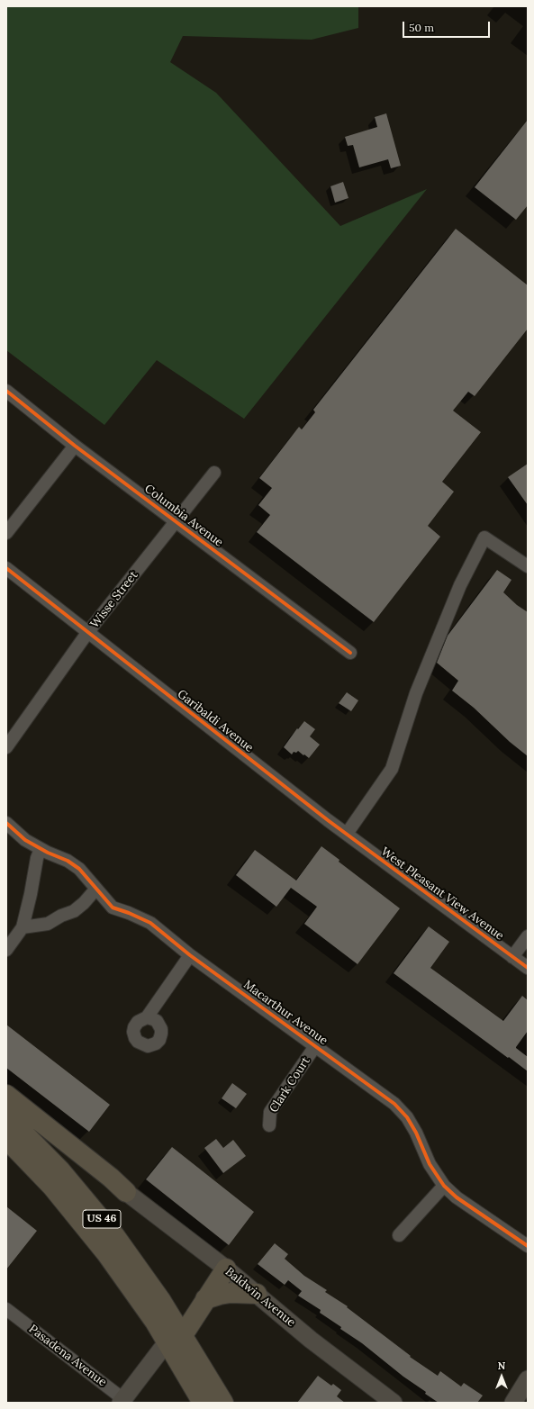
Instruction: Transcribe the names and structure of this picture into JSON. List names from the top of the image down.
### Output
{
  "streets": {
    "highway": ["US 46"],
    "street": [
      "Columbia Avenue",
      "Wisse Street",
      "Garibaldi Avenue",
      "West Pleasant View Avenue",
      "Macarthur Avenue",
      "Clark Court",
      "Baldwin Avenue",
      "Pasadena Avenue"
    ]
  },
  "crossings": [
    ["Columbia Avenue", "Wisse Street"],
    ["Wisse Street", "Garibaldi Avenue"],
    ["Garibaldi Avenue", "West Pleasant View Avenue"],
    ["Macarthur Avenue", "Clark Court"]
  ],
  "scale_bar": "50 m",
  "north": "top"
}
